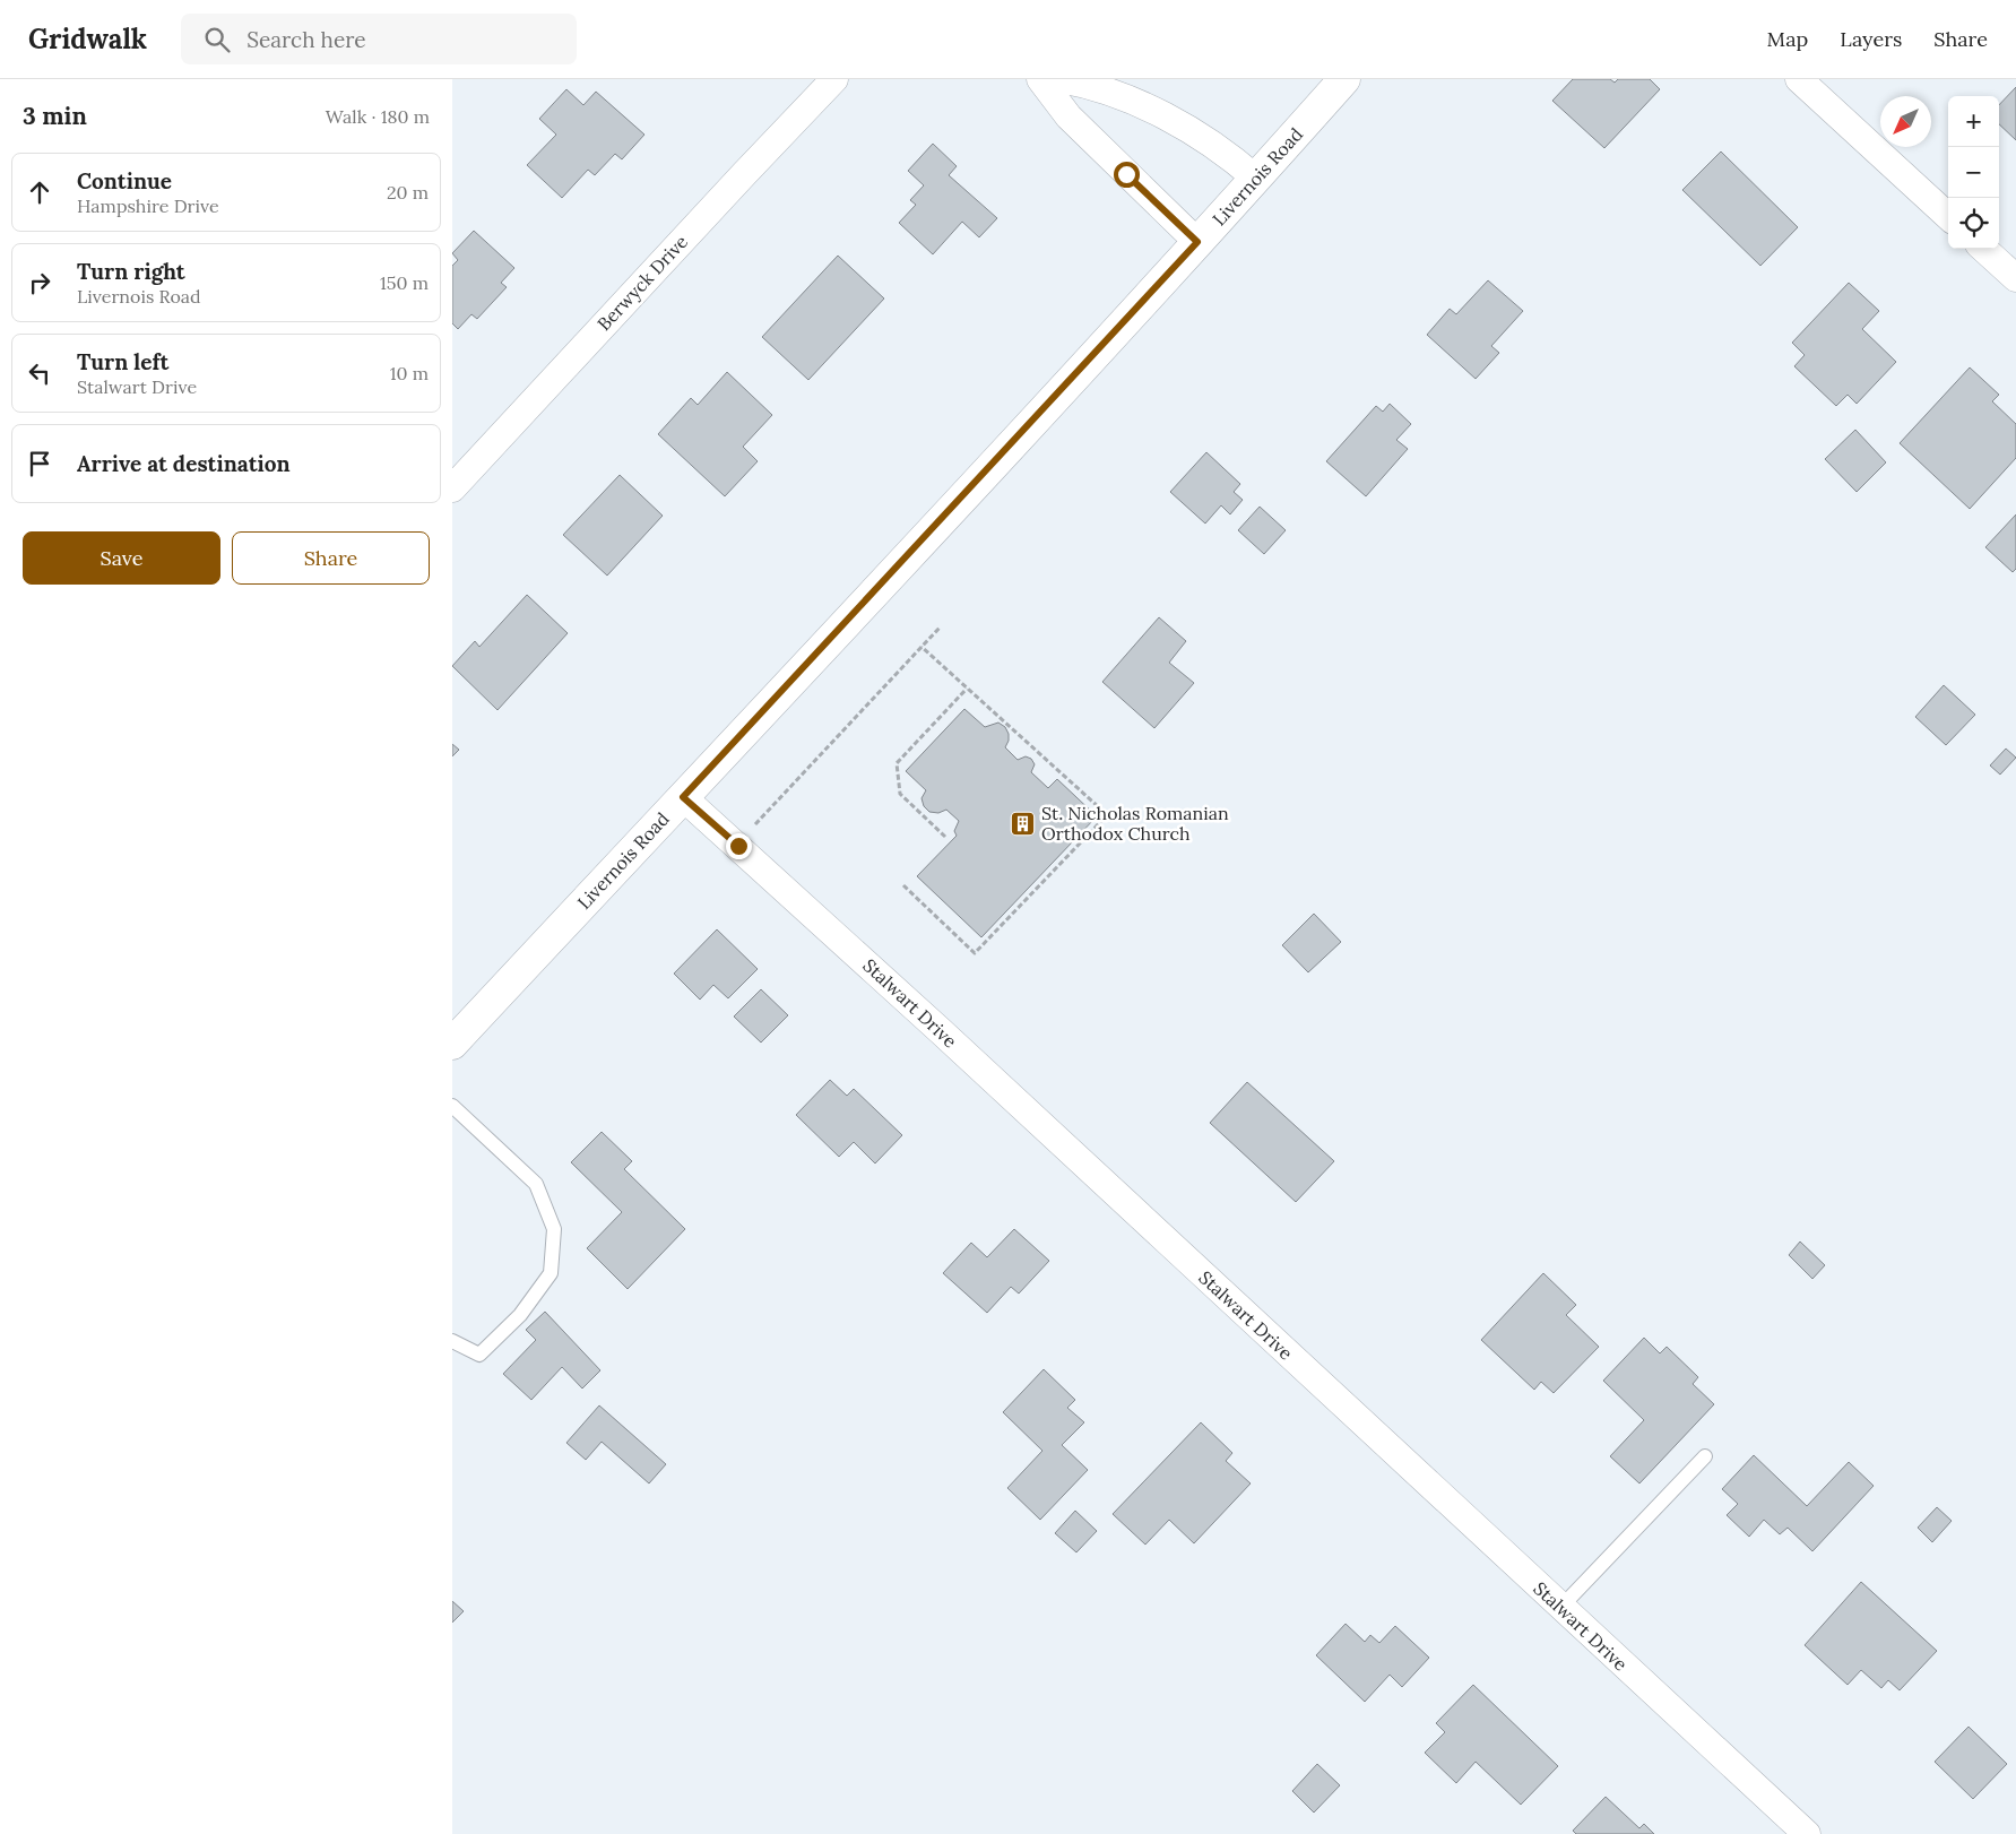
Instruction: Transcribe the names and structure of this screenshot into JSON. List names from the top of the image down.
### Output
{
  "streets": {
    "main road": ["Livernois Road"],
    "street": ["Berwyck Drive", "Stalwart Drive"]
  },
  "crossings": [
    ["Livernois Road", "Stalwart Drive"]
  ],
  "places": {
    "building": ["St. Nicholas Romanian Orthodox Church"]
  },
  "north": "bottom left",
  "page": {
    "header": "Gridwalk",
    "search": "Search here",
    "nav": ["Map", "Layers", "Share"],
    "heading": ["3 min", "Walk · 180 m"],
    "map_buttons": ["+", "−"],
    "list": [
      ["Continue", "Hampshire Drive", "20 m"],
      ["Turn right", "Livernois Road", "150 m"],
      ["Turn left", "Stalwart Drive", "10 m"],
      "Arrive at destination"
    ],
    "buttons": ["Save", "Share"]
  }
}
